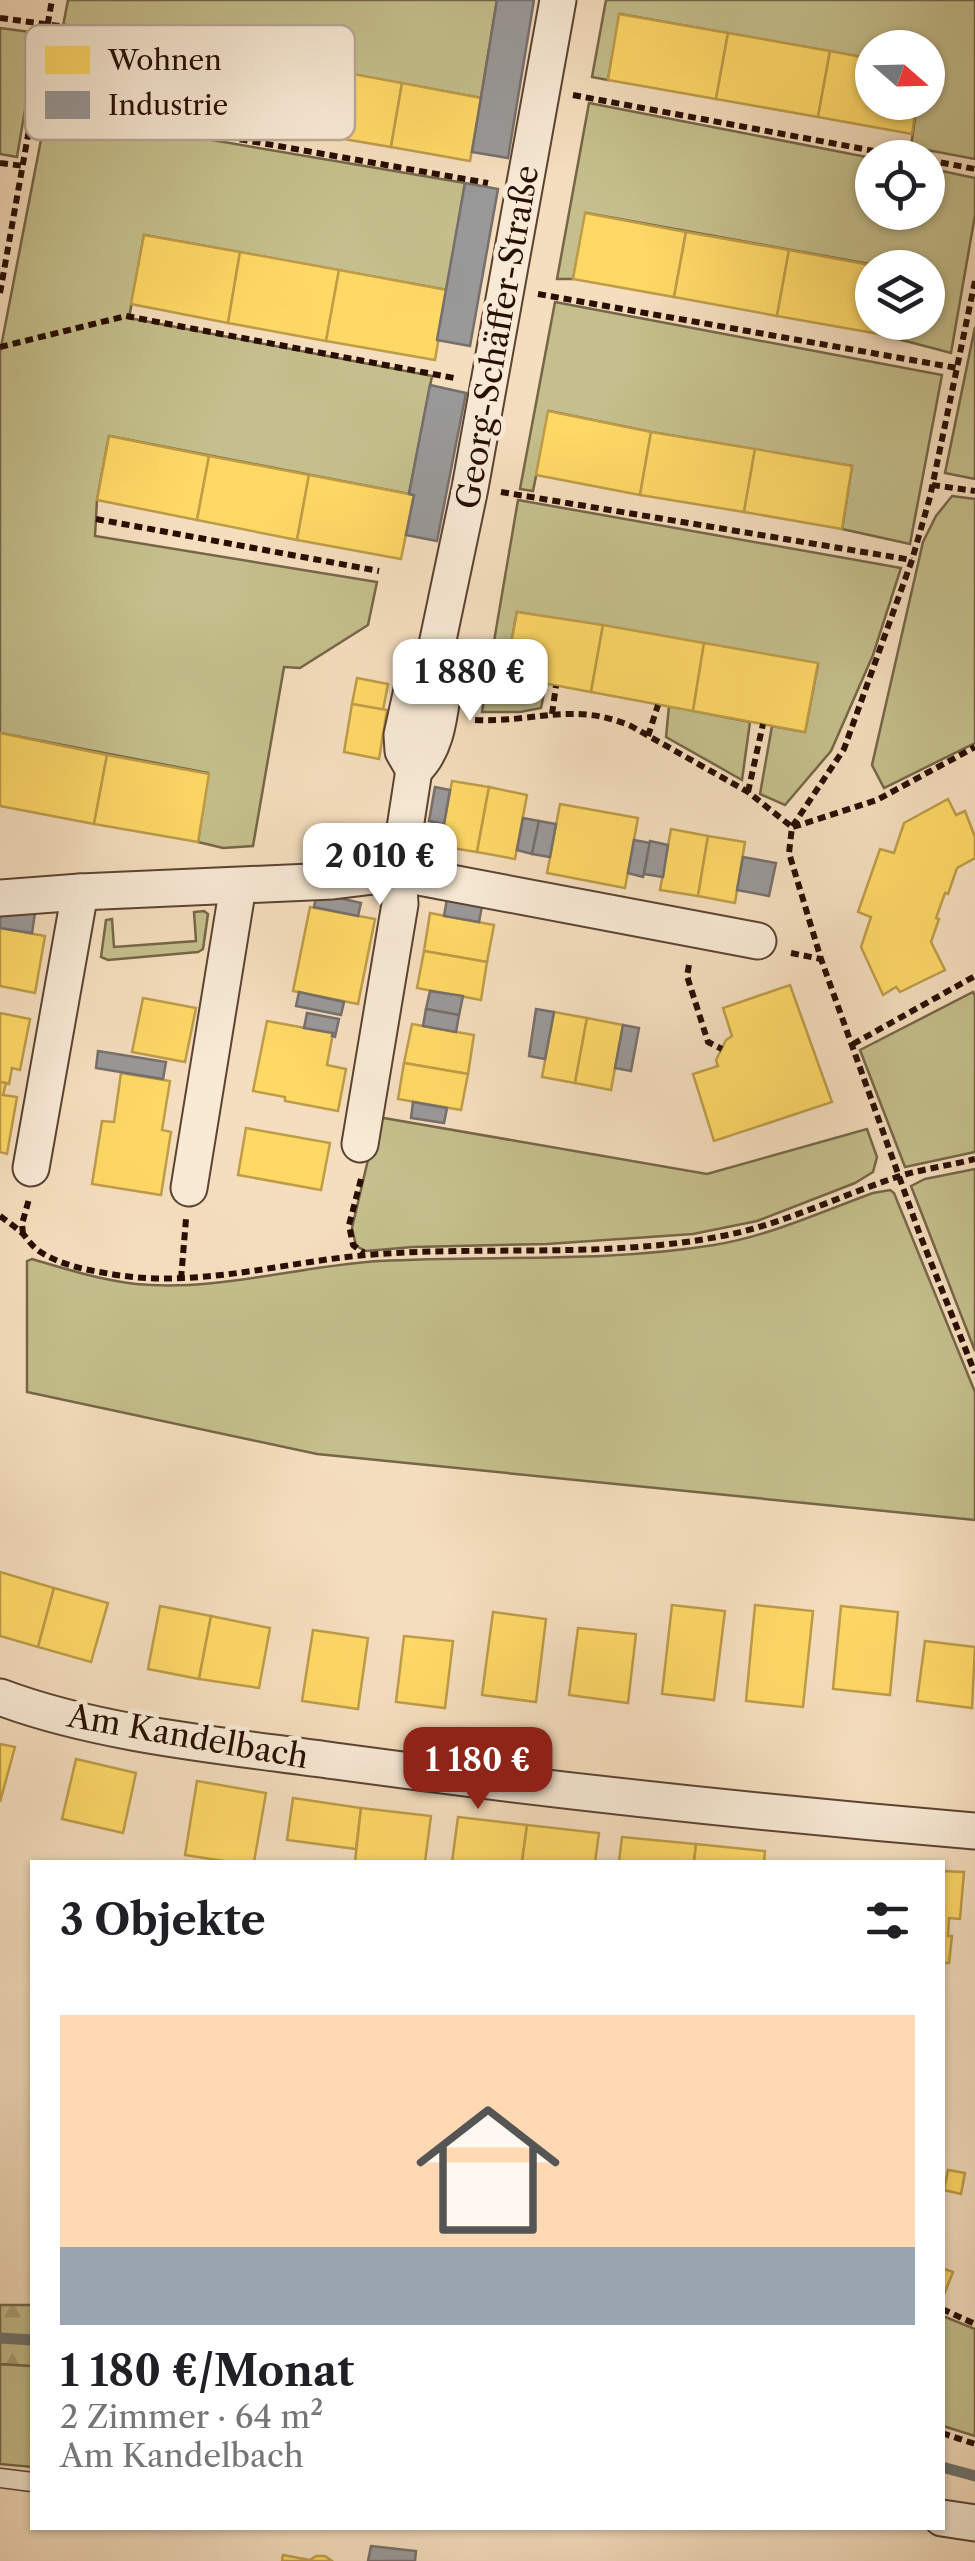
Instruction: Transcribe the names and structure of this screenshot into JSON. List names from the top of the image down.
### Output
{
  "streets": {
    "street": ["Georg-Schäffer-Straße", "Am Kandelbach"]
  },
  "legend": ["Wohnen", "Industrie"],
  "north": "right",
  "page": {
    "price": ["1 880 €", "2 010 €", "1 180 €"],
    "heading": "3 Objekte",
    "list": [
      {
        "name": "1 180 €/Monat",
        "note": "2 Zimmer · 64 m² · Am Kandelbach"
      }
    ]
  }
}
